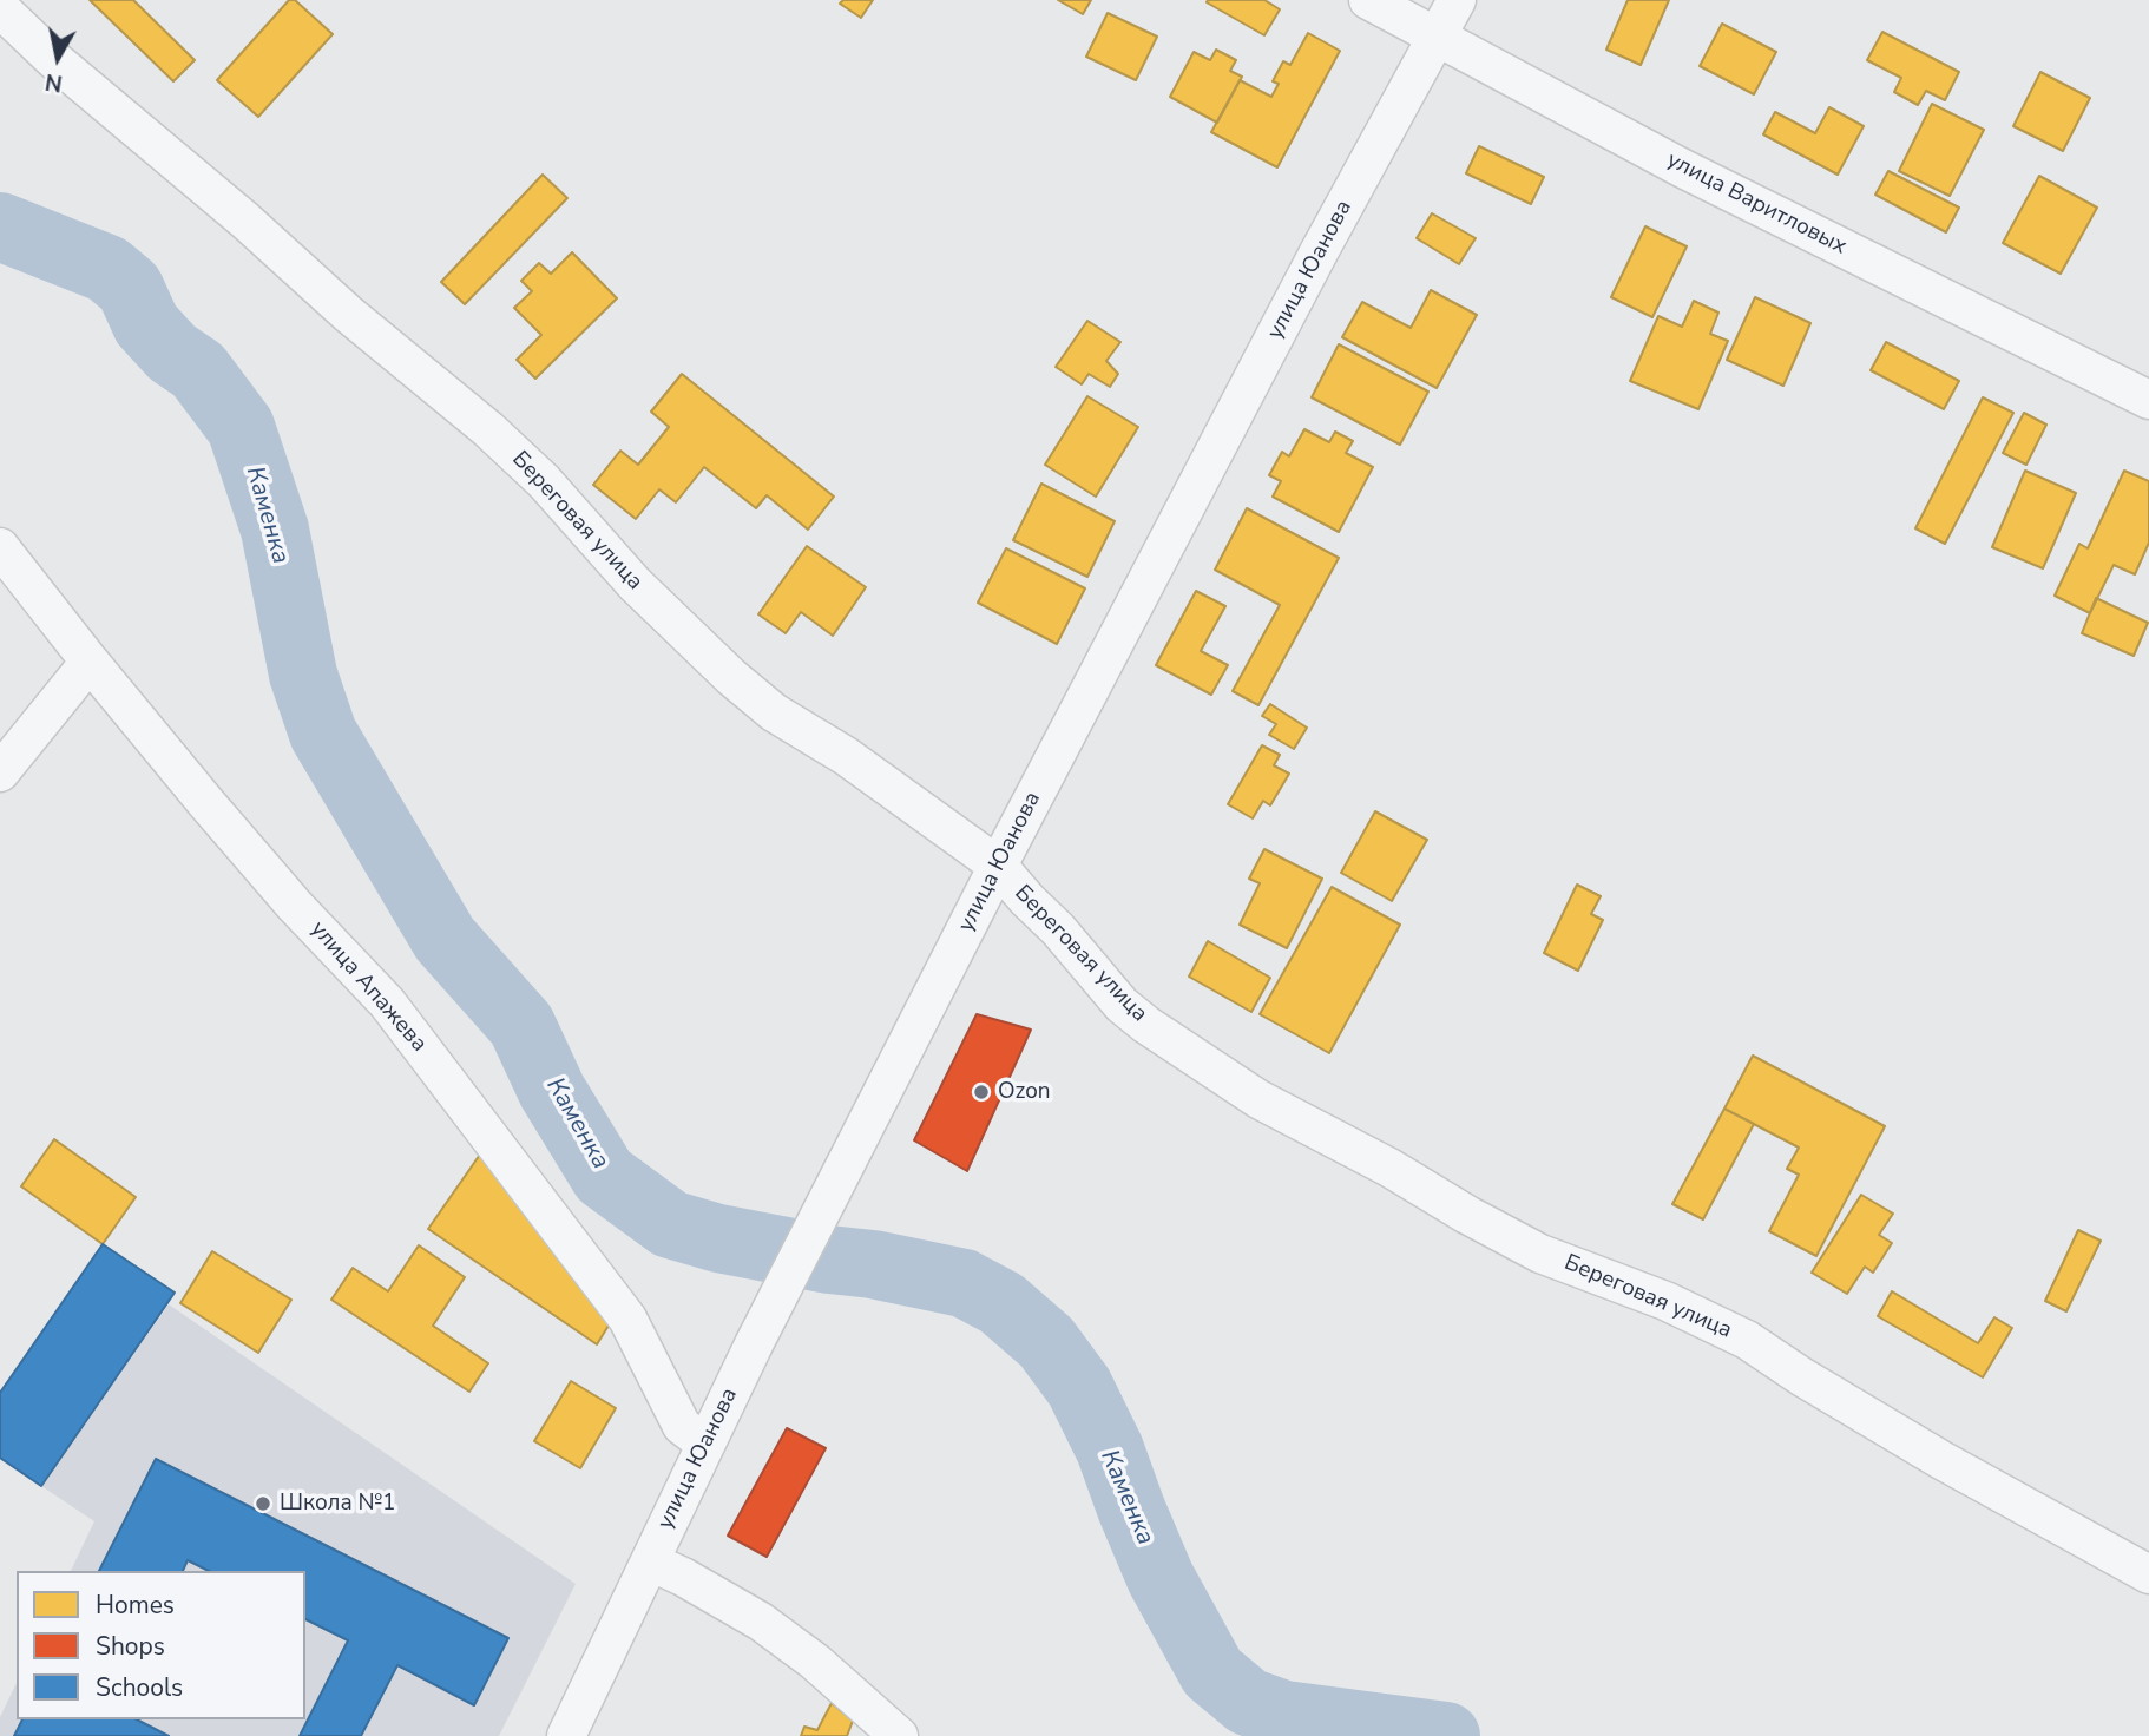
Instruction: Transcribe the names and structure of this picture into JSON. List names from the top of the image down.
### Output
{
  "streets": {
    "street": [
      "улица Варитловых",
      "улица Юанова",
      "Береговая улица",
      "улица Апажева"
    ]
  },
  "crossings": [
    ["улица Варитловых", "улица Юанова"],
    ["улица Юанова", "Береговая улица"],
    ["улица Юанова", "улица Апажева"]
  ],
  "water": ["Каменка"],
  "places": ["Ozon", "Школа №1"],
  "legend": ["Homes", "Shops", "Schools"],
  "north": "bottom"
}
